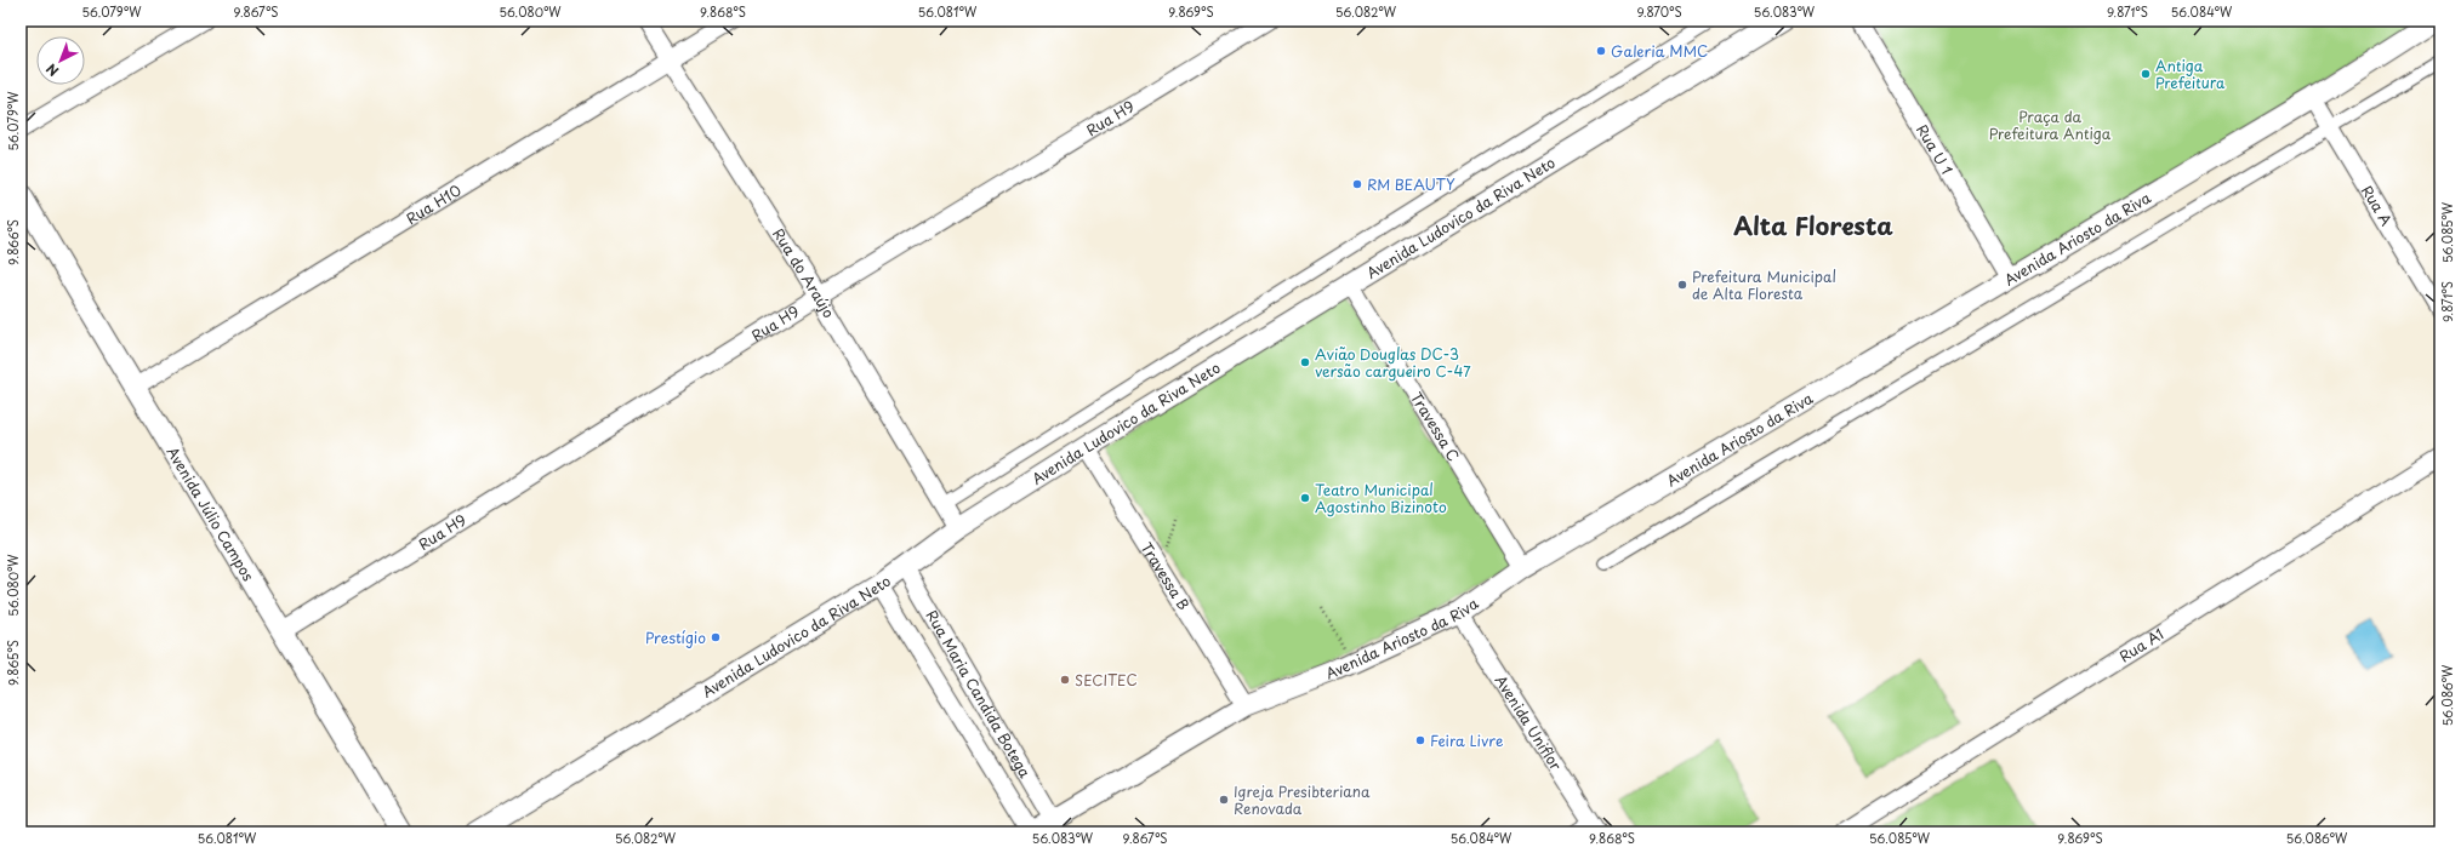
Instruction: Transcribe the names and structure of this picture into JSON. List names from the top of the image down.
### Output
{
  "streets": {
    "street": [
      "Rua H9",
      "Rua U 1",
      "Rua H10",
      "Rua A",
      "Avenida Ludovico da Riva Neto",
      "Avenida Ariosto da Riva",
      "Rua do Araújo",
      "Travessa C",
      "Avenida Júlio Campos",
      "Travessa B",
      "Rua A1",
      "Rua Maria Candida Botega",
      "Avenida Uniflor"
    ]
  },
  "crossings": [
    ["Rua H9", "Rua do Araújo"],
    ["Rua H9", "Avenida Júlio Campos"],
    ["Rua U 1", "Avenida Ariosto da Riva"],
    ["Rua H10", "Rua do Araújo"],
    ["Rua H10", "Avenida Júlio Campos"],
    ["Rua A", "Avenida Ariosto da Riva"],
    ["Avenida Ludovico da Riva Neto", "Rua do Araújo"],
    ["Avenida Ludovico da Riva Neto", "Travessa C"],
    ["Avenida Ludovico da Riva Neto", "Travessa B"],
    ["Avenida Ludovico da Riva Neto", "Rua Maria Candida Botega"],
    ["Avenida Ariosto da Riva", "Travessa C"],
    ["Avenida Ariosto da Riva", "Travessa B"],
    ["Avenida Ariosto da Riva", "Rua Maria Candida Botega"],
    ["Avenida Ariosto da Riva", "Avenida Uniflor"]
  ],
  "districts": ["Alta Floresta"],
  "parks": ["Praça da Prefeitura Antiga"],
  "places": [
    "Galeria MMC",
    "Antiga Prefeitura",
    "RM BEAUTY",
    "Prefeitura Municipal de Alta Floresta",
    "Avião Douglas DC-3 versão cargueiro C-47",
    "Teatro Municipal Agostinho Bizinoto",
    "Prestígio",
    "SECITEC",
    "Feira Livre",
    "Igreja Presibteriana Renovada"
  ],
  "north": "bottom left",
  "coordinates": [
    "56.079°W",
    "9.867°S",
    "56.080°W",
    "9.868°S",
    "56.081°W",
    "9.869°S",
    "56.082°W",
    "9.870°S",
    "56.083°W",
    "9.871°S",
    "56.084°W",
    "56.085°W",
    "9.866°S",
    "9.865°S",
    "56.086°W"
  ]
}
